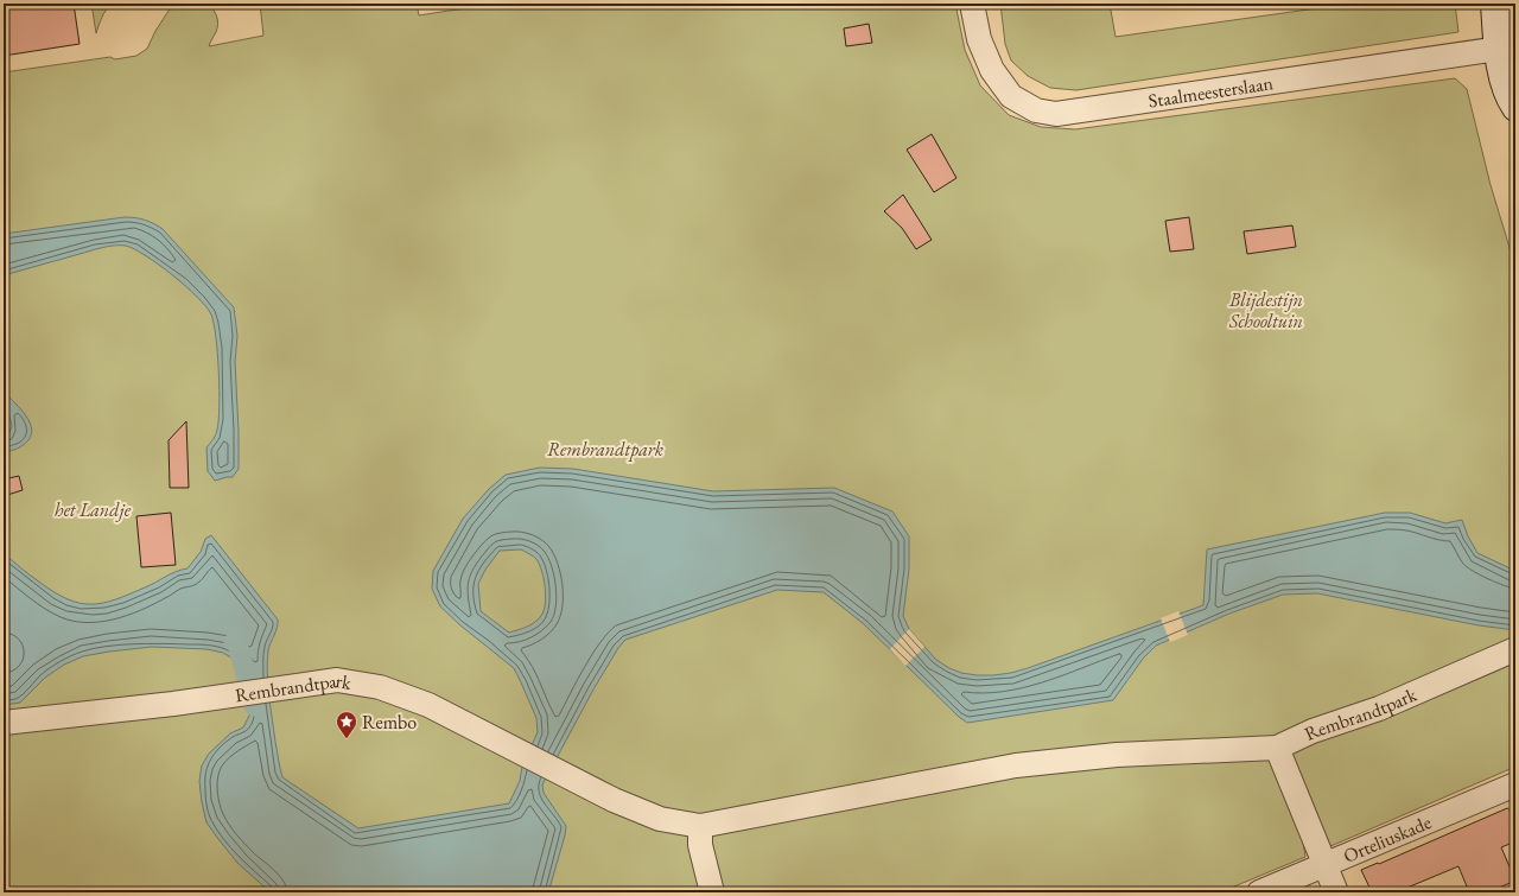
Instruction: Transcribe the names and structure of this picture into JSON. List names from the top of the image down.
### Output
{
  "streets": {
    "street": ["Staalmeesterslaan", "Rembrandtpark", "Orteliuskade"]
  },
  "parks": ["Blijdestijn Schooltuin", "Rembrandtpark", "het Landje"],
  "places": {
    "place": ["Rembo"]
  }
}
